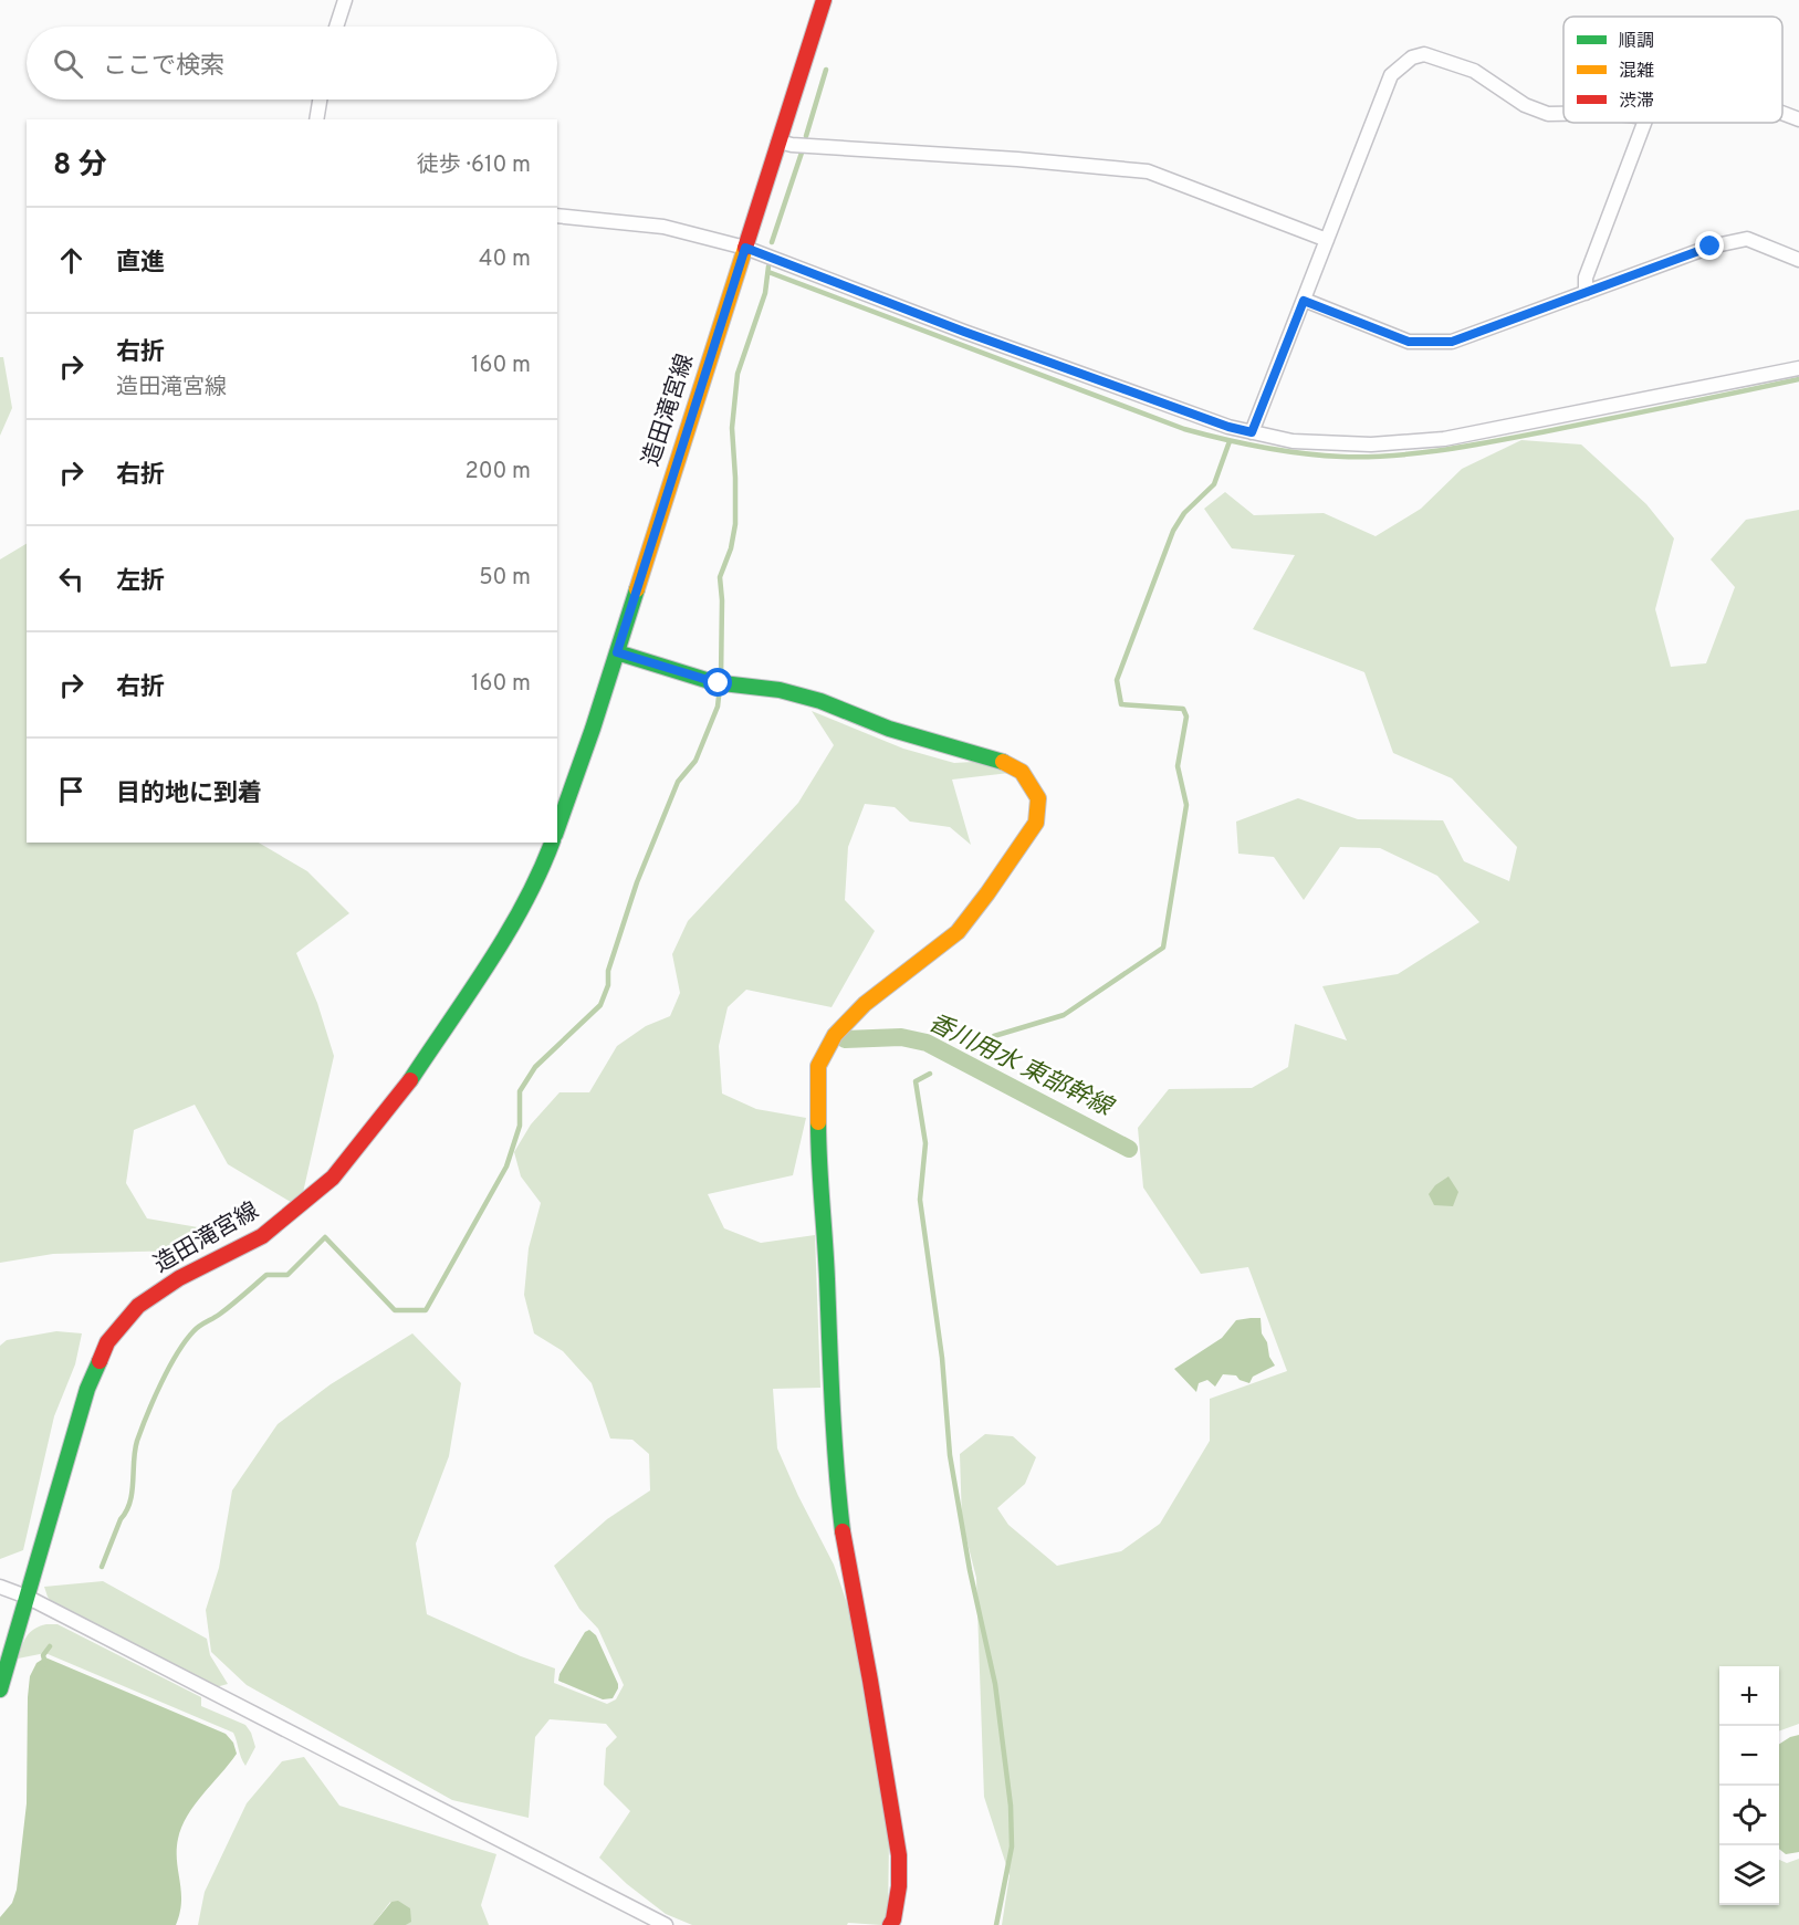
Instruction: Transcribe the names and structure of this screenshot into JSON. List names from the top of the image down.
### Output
{
  "streets": {
    "main road": ["造田滝宮線"]
  },
  "water": ["香川用水 東部幹線"],
  "legend": ["順調", "混雑", "渋滞"],
  "page": {
    "search": "ここで検索",
    "heading": ["8 分", "徒歩 · 610 m"],
    "list": [
      ["直進", "40 m"],
      ["右折", "造田滝宮線", "160 m"],
      ["右折", "200 m"],
      ["左折", "50 m"],
      ["右折", "160 m"],
      "目的地に到着"
    ],
    "map_buttons": ["+", "−"]
  }
}
